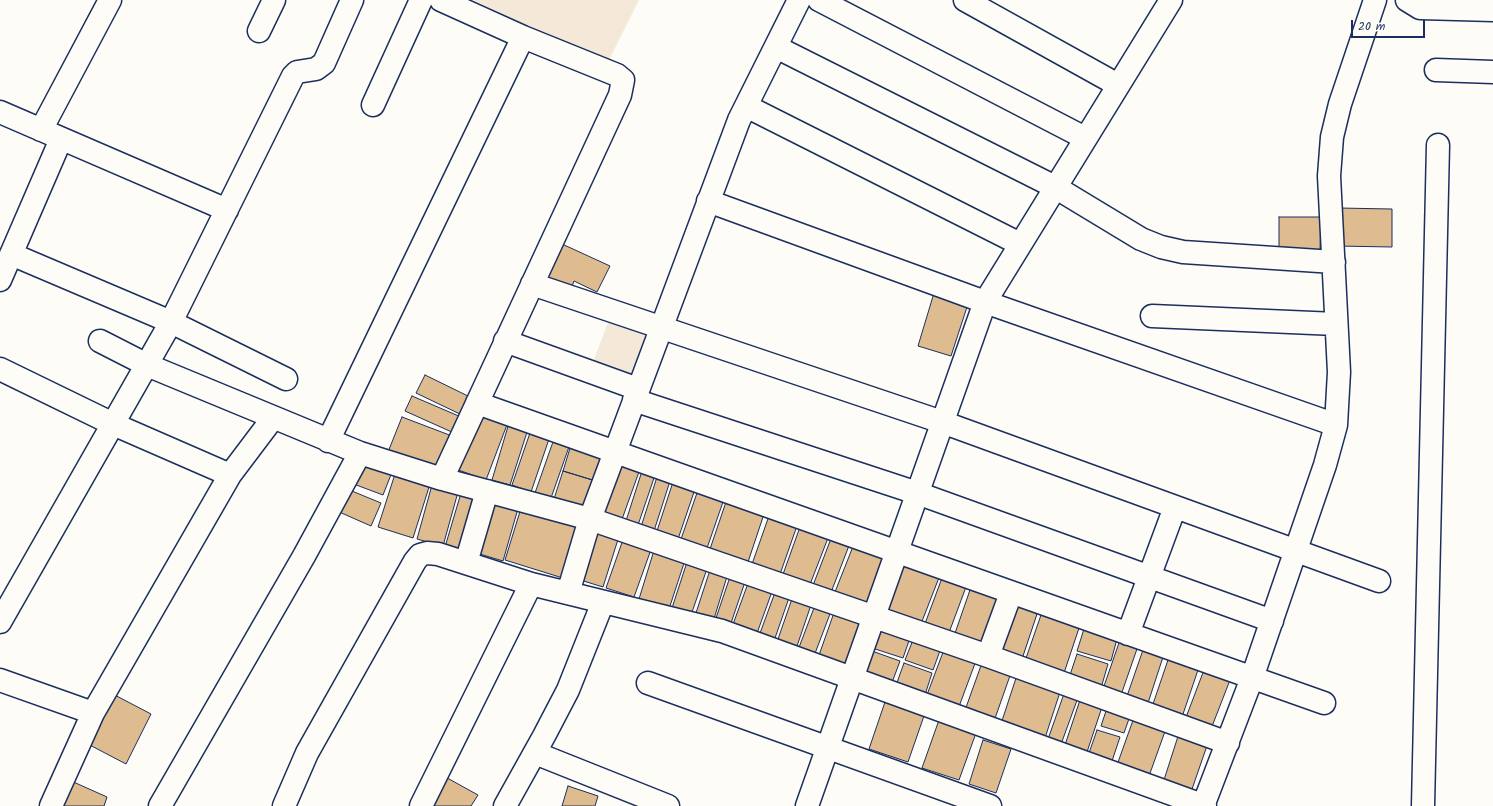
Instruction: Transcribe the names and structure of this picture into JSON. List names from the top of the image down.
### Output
{
  "scale_bar": "20 m"
}
